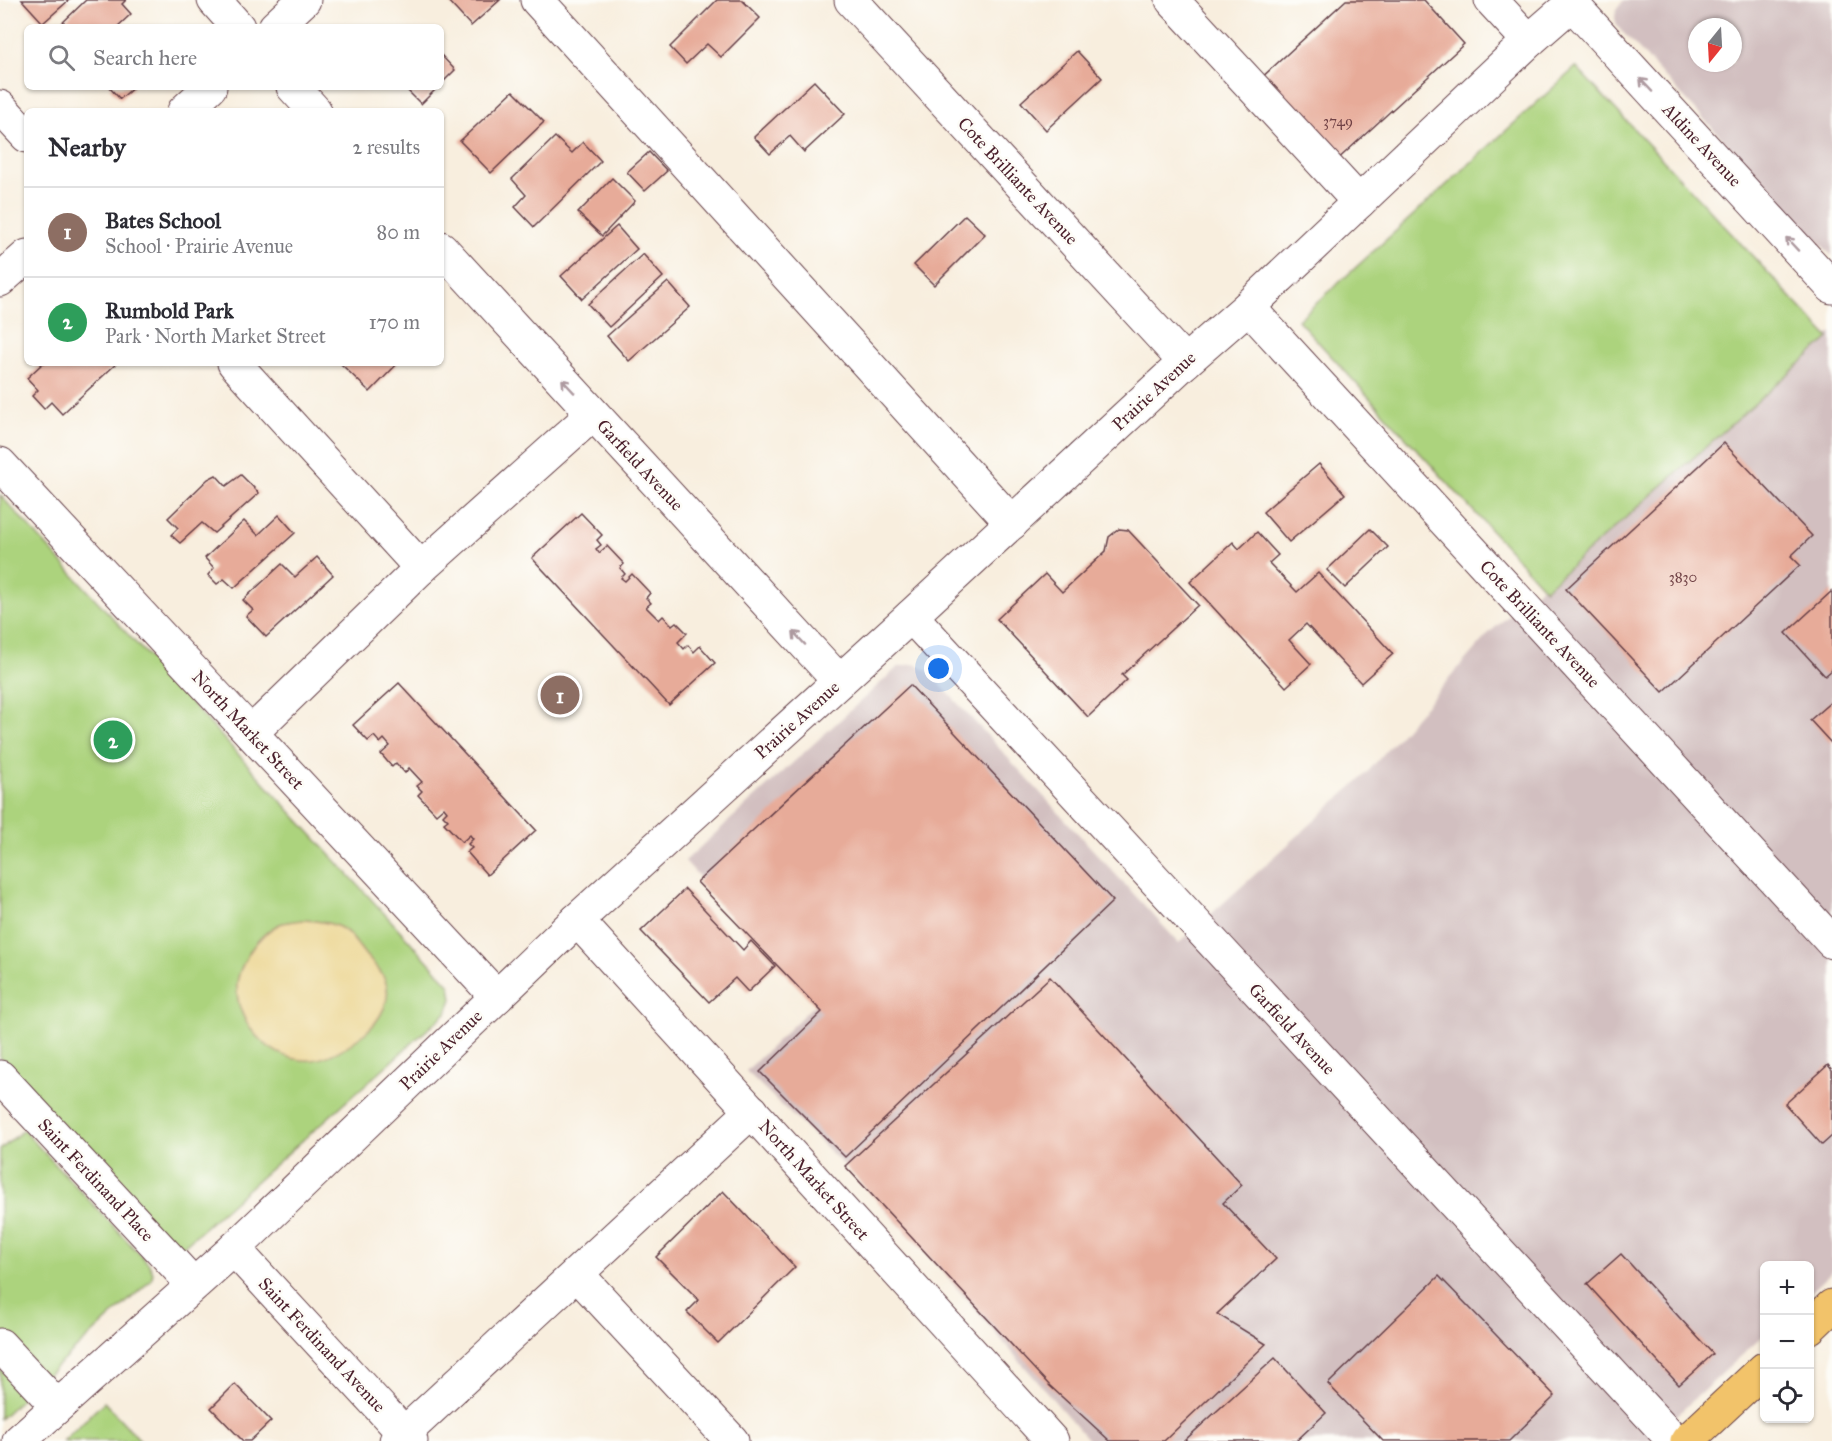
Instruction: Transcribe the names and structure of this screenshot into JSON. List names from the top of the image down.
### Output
{
  "streets": {
    "street": [
      "Aldine Avenue",
      "Cote Brilliante Avenue",
      "Prairie Avenue",
      "Garfield Avenue",
      "North Market Street",
      "Saint Ferdinand Place",
      "Saint Ferdinand Avenue"
    ]
  },
  "crossings": [
    ["Aldine Avenue", "Prairie Avenue"],
    ["Cote Brilliante Avenue", "Prairie Avenue"],
    ["Prairie Avenue", "Garfield Avenue"],
    ["Prairie Avenue", "North Market Street"],
    ["Prairie Avenue", "Saint Ferdinand Place"],
    ["Prairie Avenue", "Saint Ferdinand Avenue"]
  ],
  "one_way": ["Aldine Avenue"],
  "house_numbers": ["3749", "3830"],
  "north": "bottom",
  "page": {
    "search": "Search here",
    "heading": ["Nearby", "2 results"],
    "list": [
      {
        "mark": "1",
        "name": "Bates School",
        "note": "School · Prairie Avenue",
        "value": "80 m"
      },
      {
        "mark": "2",
        "name": "Rumbold Park",
        "note": "Park · North Market Street",
        "value": "170 m"
      }
    ],
    "pins": ["1", "2"],
    "map_buttons": ["+", "−"]
  }
}
